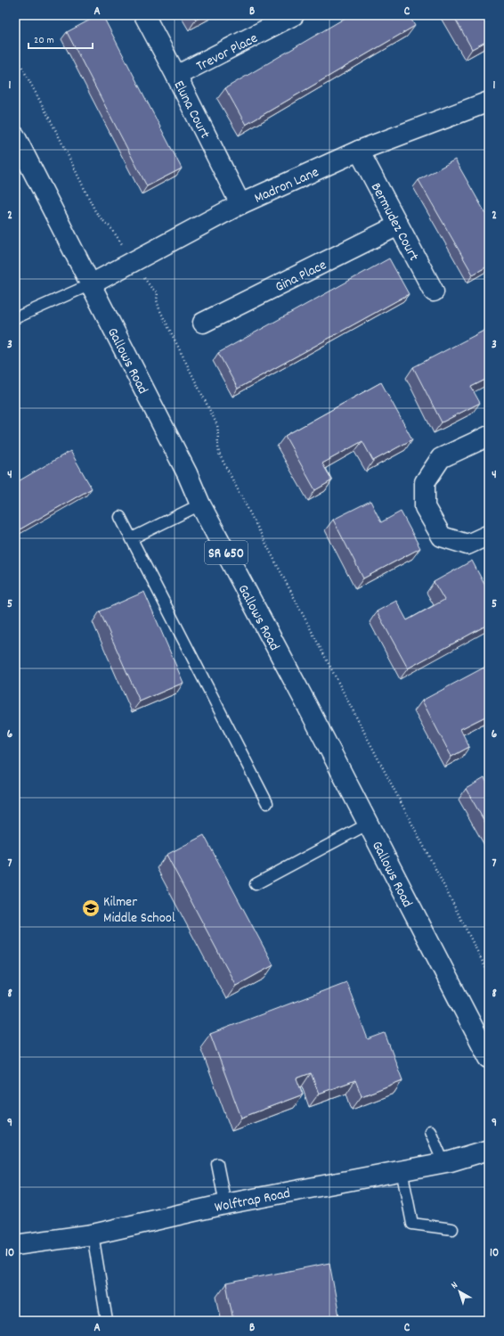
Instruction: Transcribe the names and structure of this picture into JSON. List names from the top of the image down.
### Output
{
  "streets": {
    "street": [
      "Trevor Place",
      "Eluna Court",
      "Madron Lane",
      "Bermudez Court",
      "Gina Place",
      "Gallows Road",
      "SR 650",
      "Wolftrap Road"
    ]
  },
  "crossings": [
    ["Trevor Place", "Eluna Court"],
    ["Eluna Court", "Madron Lane"],
    ["Madron Lane", "Bermudez Court"],
    ["Madron Lane", "Gallows Road"],
    ["Bermudez Court", "Gina Place"]
  ],
  "places": {
    "school or university": ["Kilmer Middle School"]
  },
  "scale_bar": "20 m",
  "north": "top left",
  "grid": {
    "columns": ["A", "B", "C"],
    "rows": [
      "1",
      "2",
      "3",
      "4",
      "5",
      "6",
      "7",
      "8",
      "9",
      "10"
    ]
  }
}
